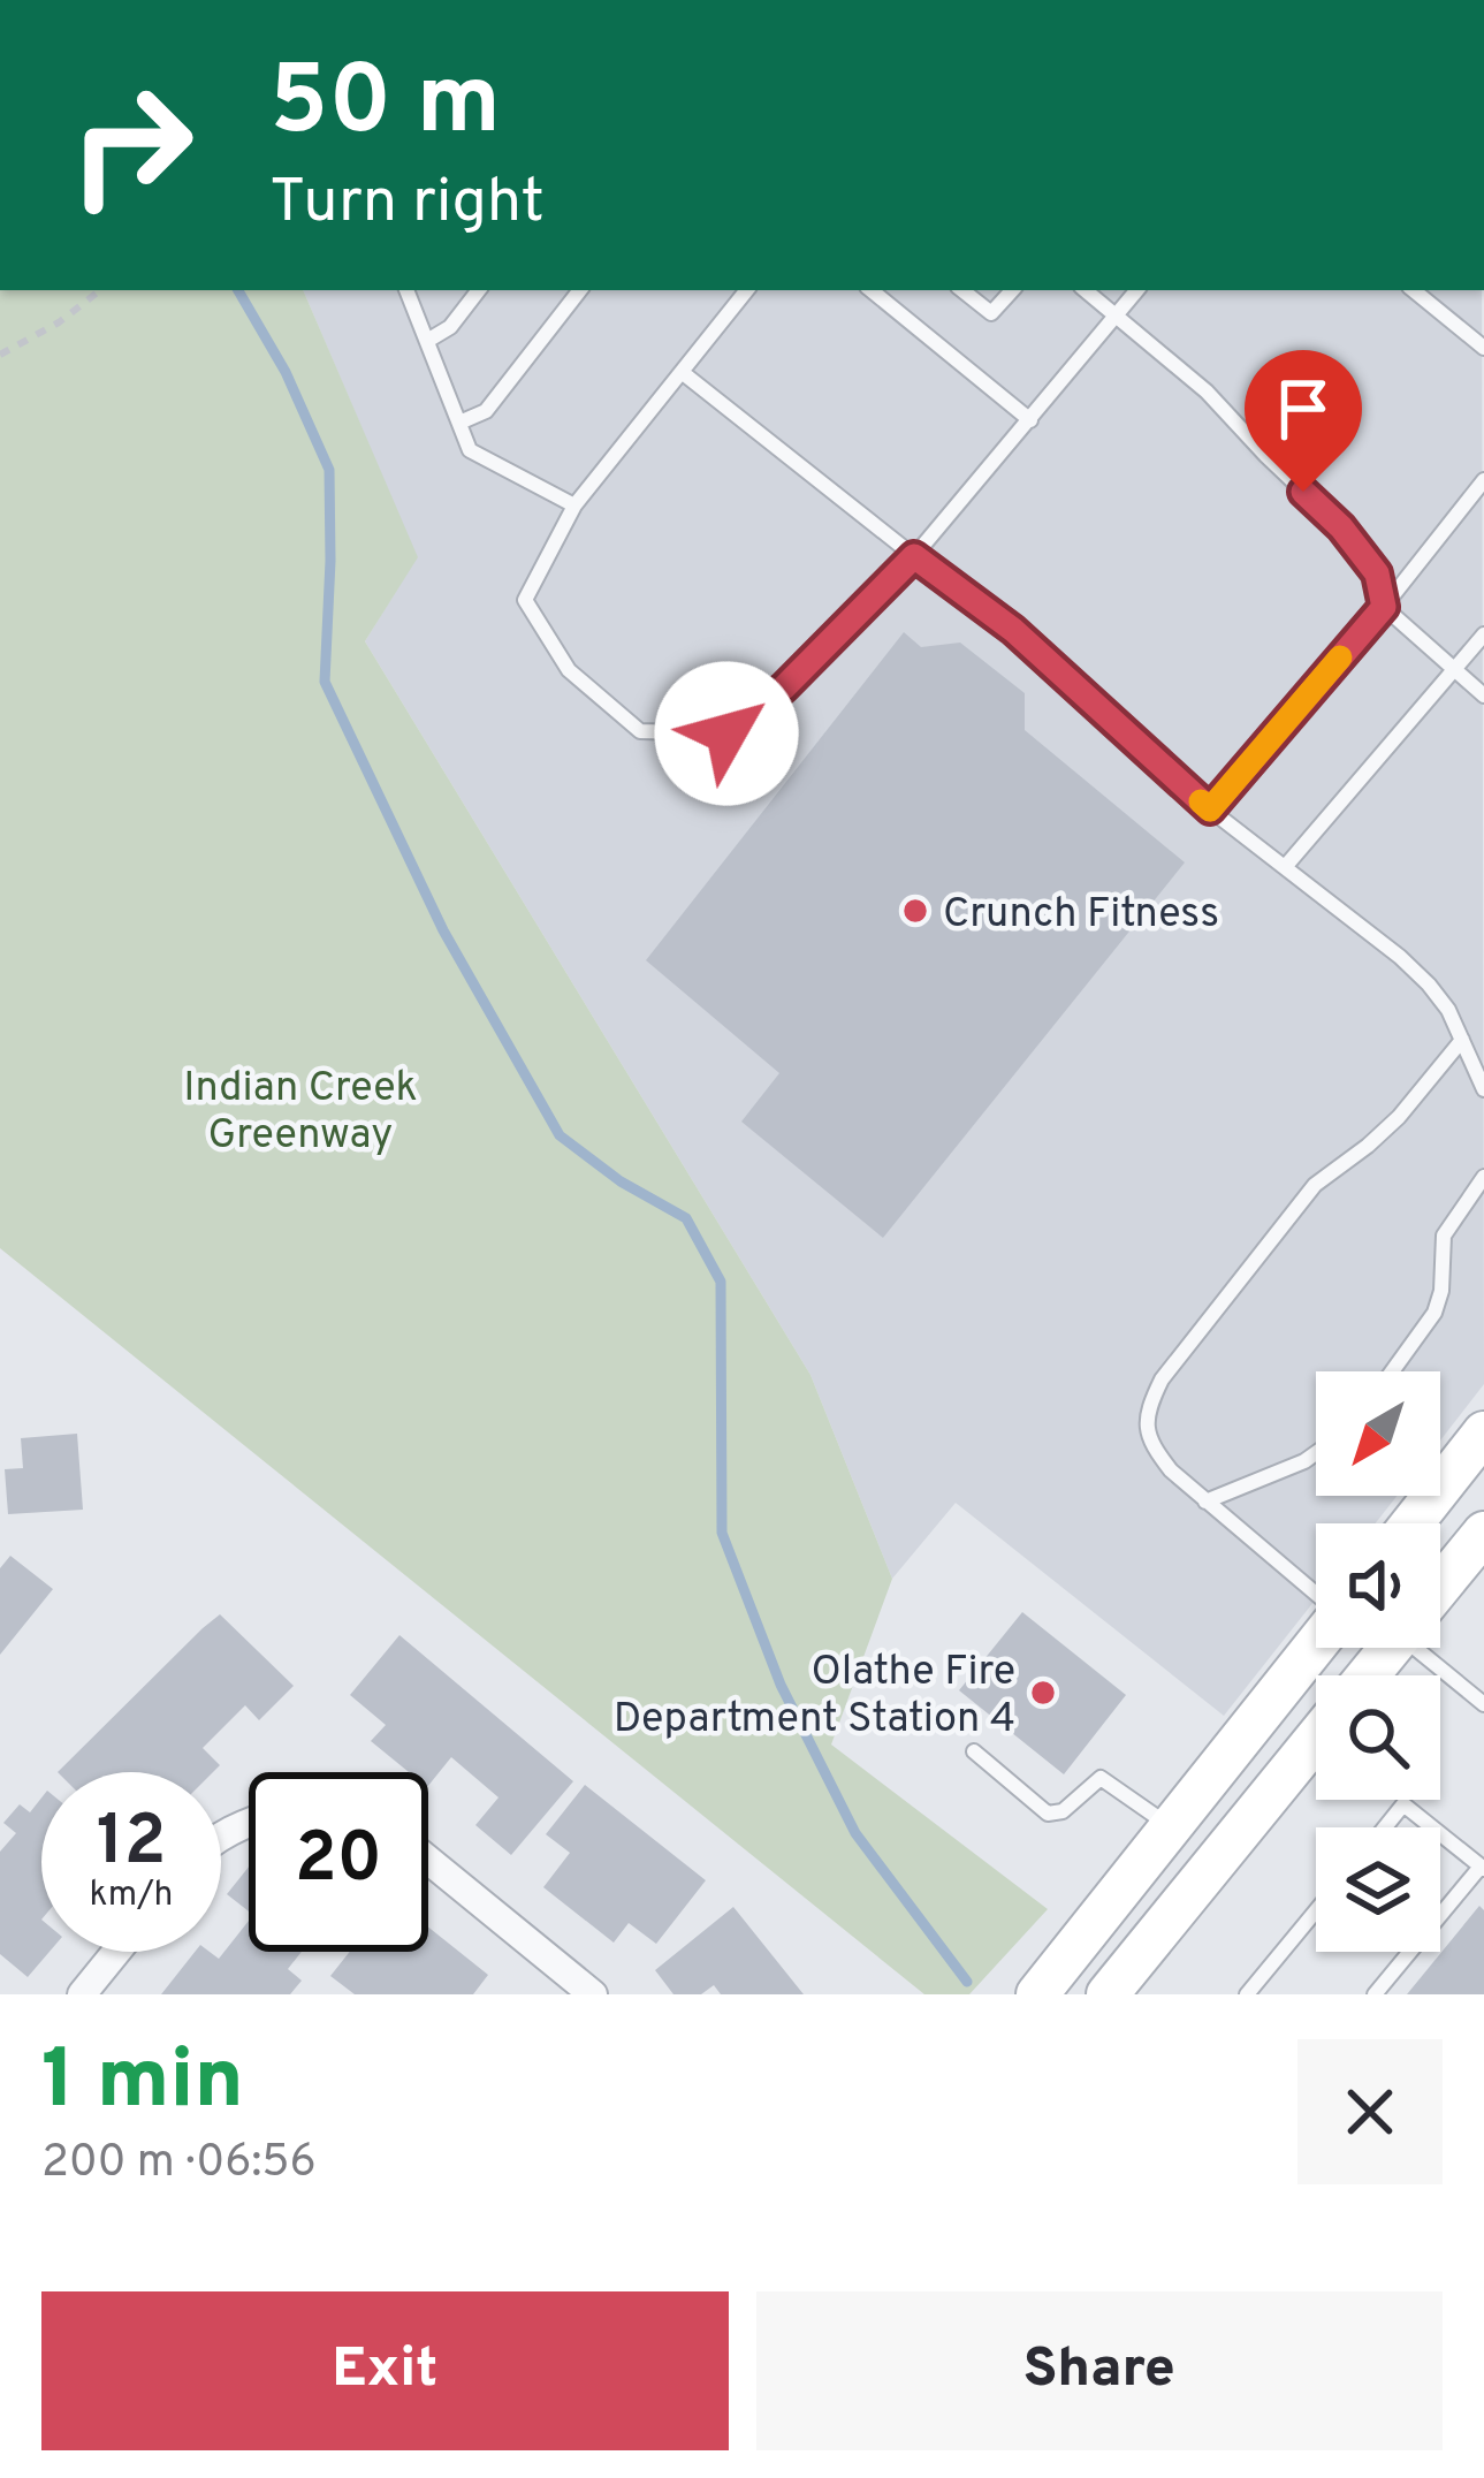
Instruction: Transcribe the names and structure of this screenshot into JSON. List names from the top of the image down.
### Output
{
  "parks": ["Indian Creek Greenway"],
  "places": ["Crunch Fitness", "Olathe Fire Department Station 4"],
  "north": "bottom left",
  "page": {
    "turn": ["50 m", "Turn right"],
    "speed": "12 km/h",
    "limit": "20",
    "heading": ["1 min", "200 m · 06:56"],
    "buttons": ["Exit", "Share"]
  }
}
